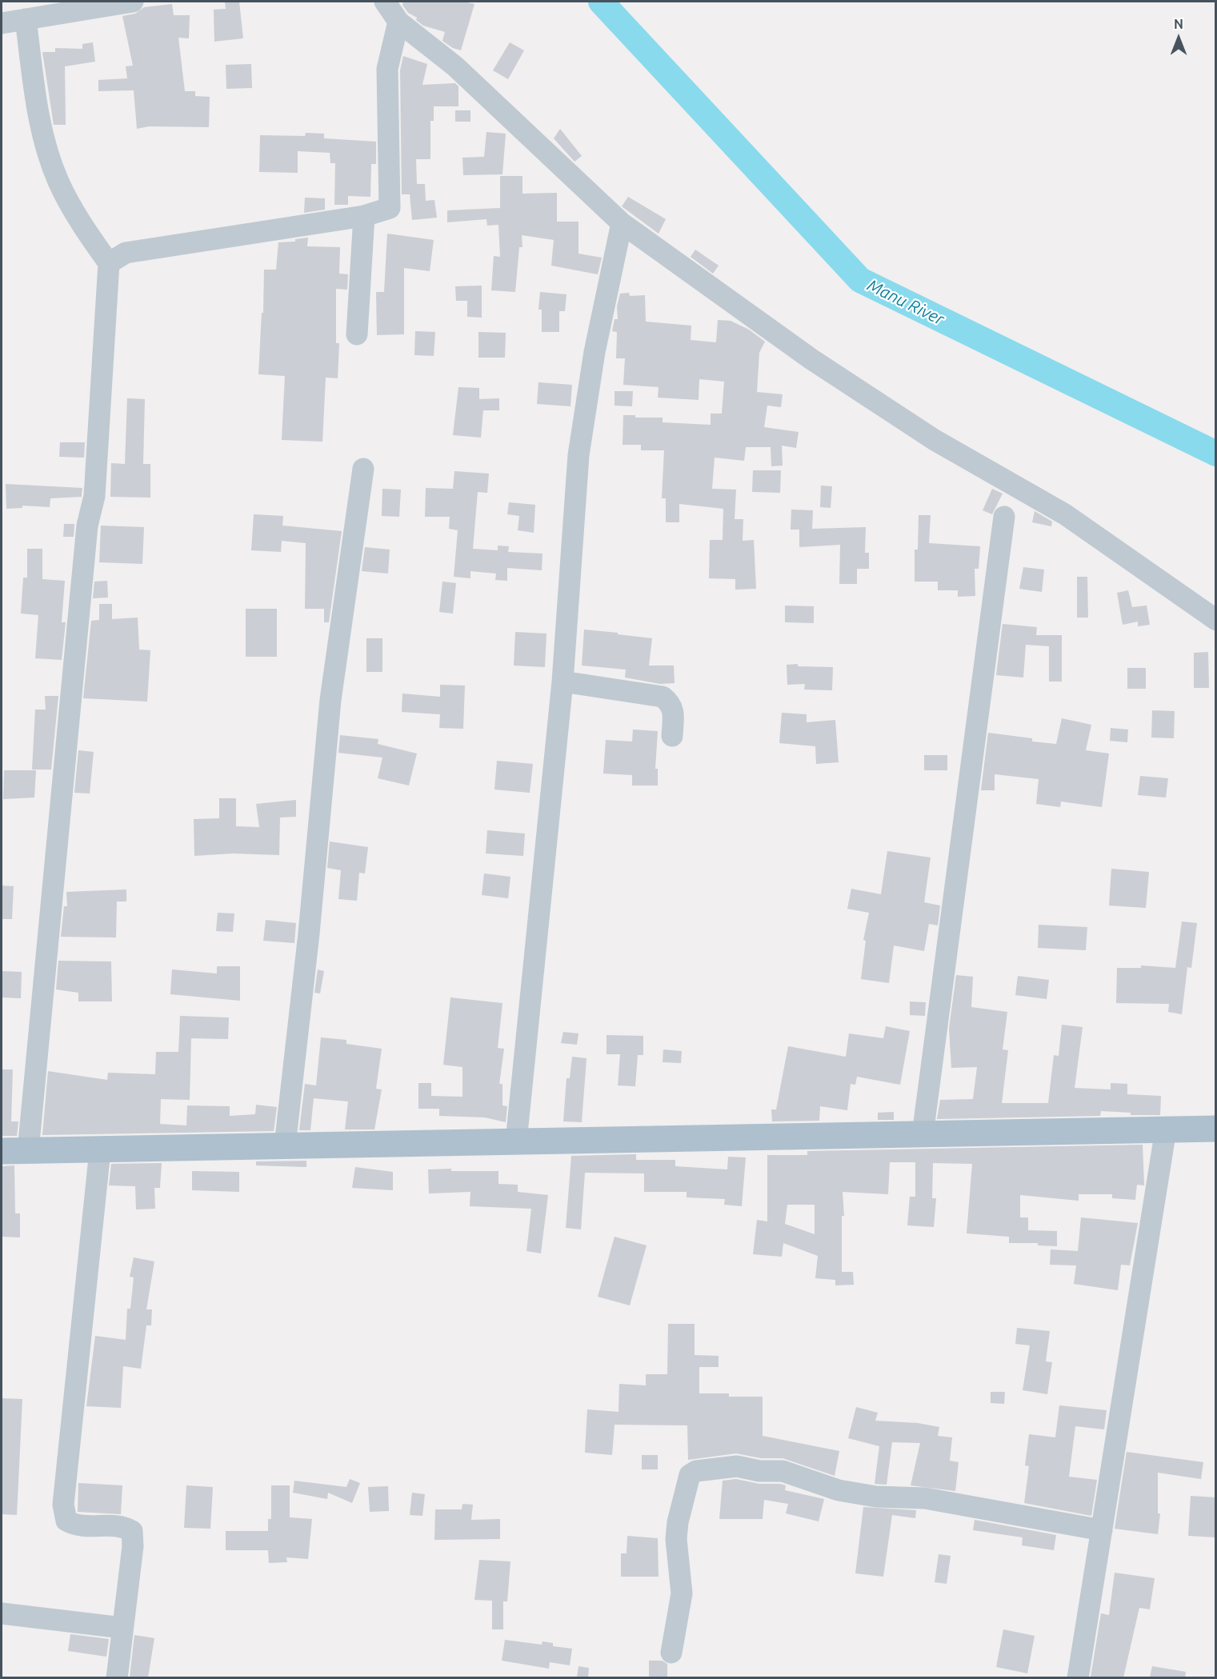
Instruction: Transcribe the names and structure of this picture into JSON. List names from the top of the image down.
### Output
{
  "water": ["Manu River"],
  "north": "top"
}
